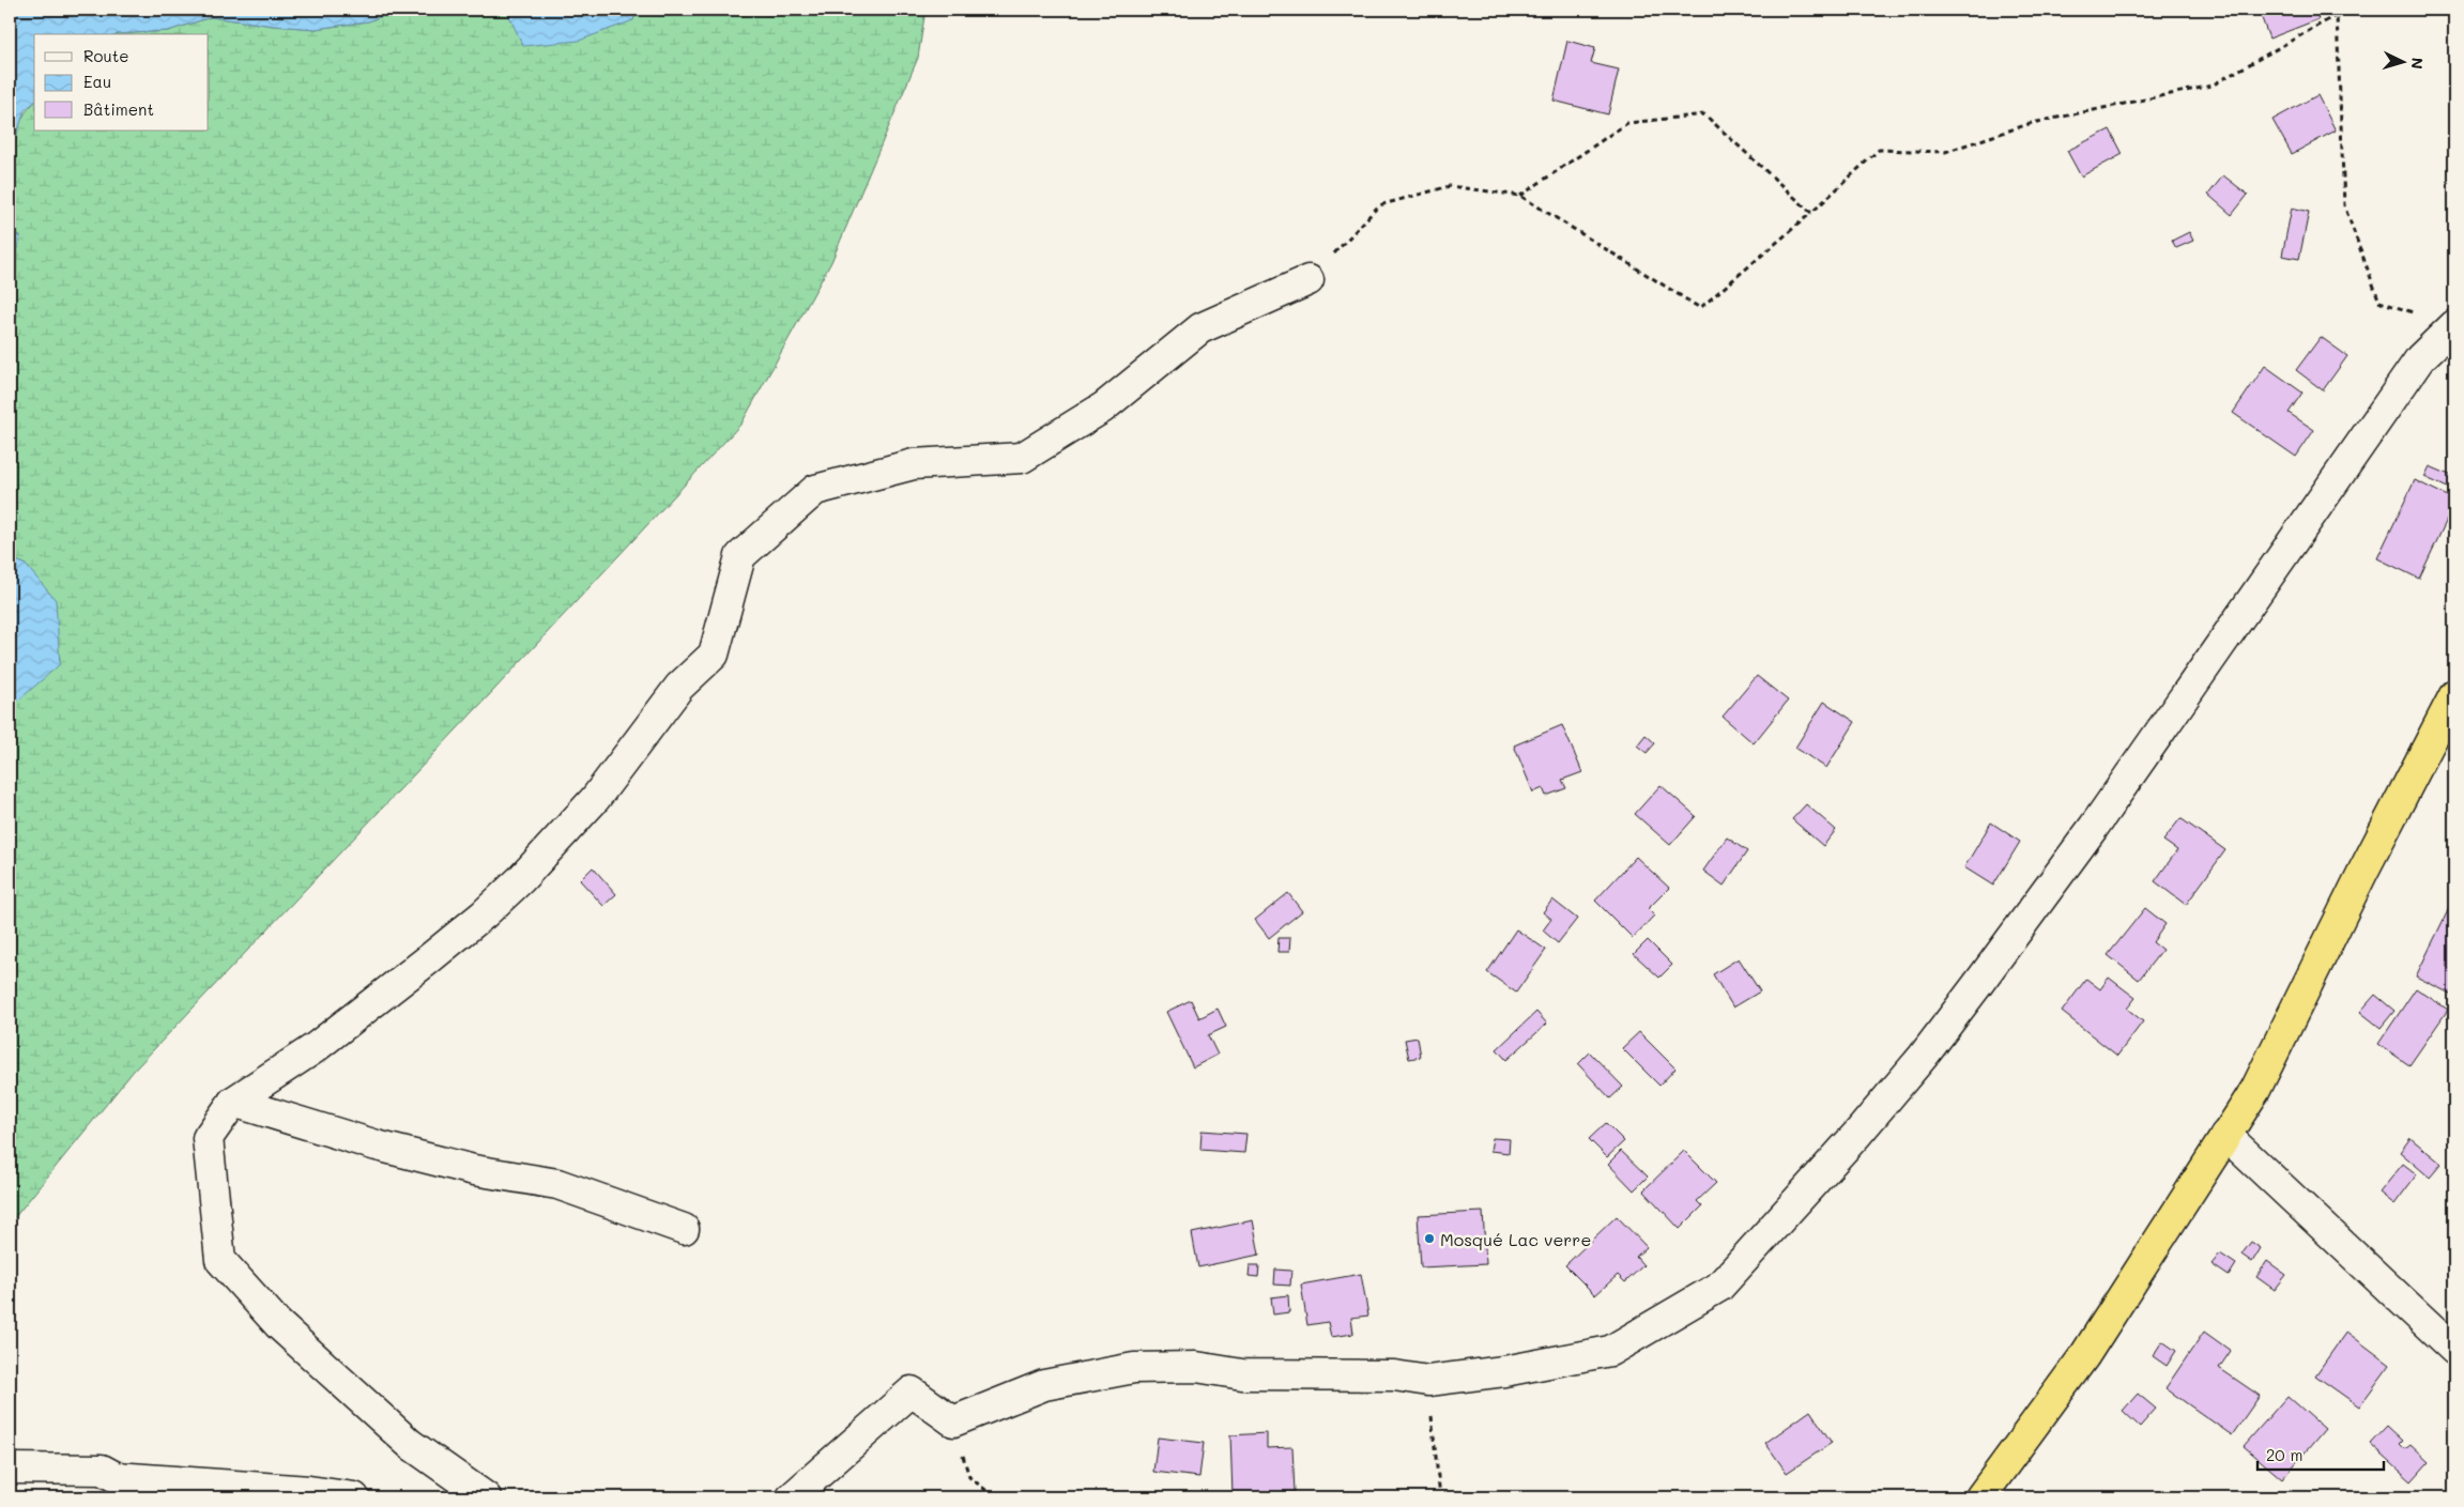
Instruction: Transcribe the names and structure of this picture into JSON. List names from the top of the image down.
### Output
{
  "places": ["Mosqué Lac verre"],
  "legend": ["Route", "Eau", "Bâtiment"],
  "scale_bar": "20 m",
  "north": "right"
}
